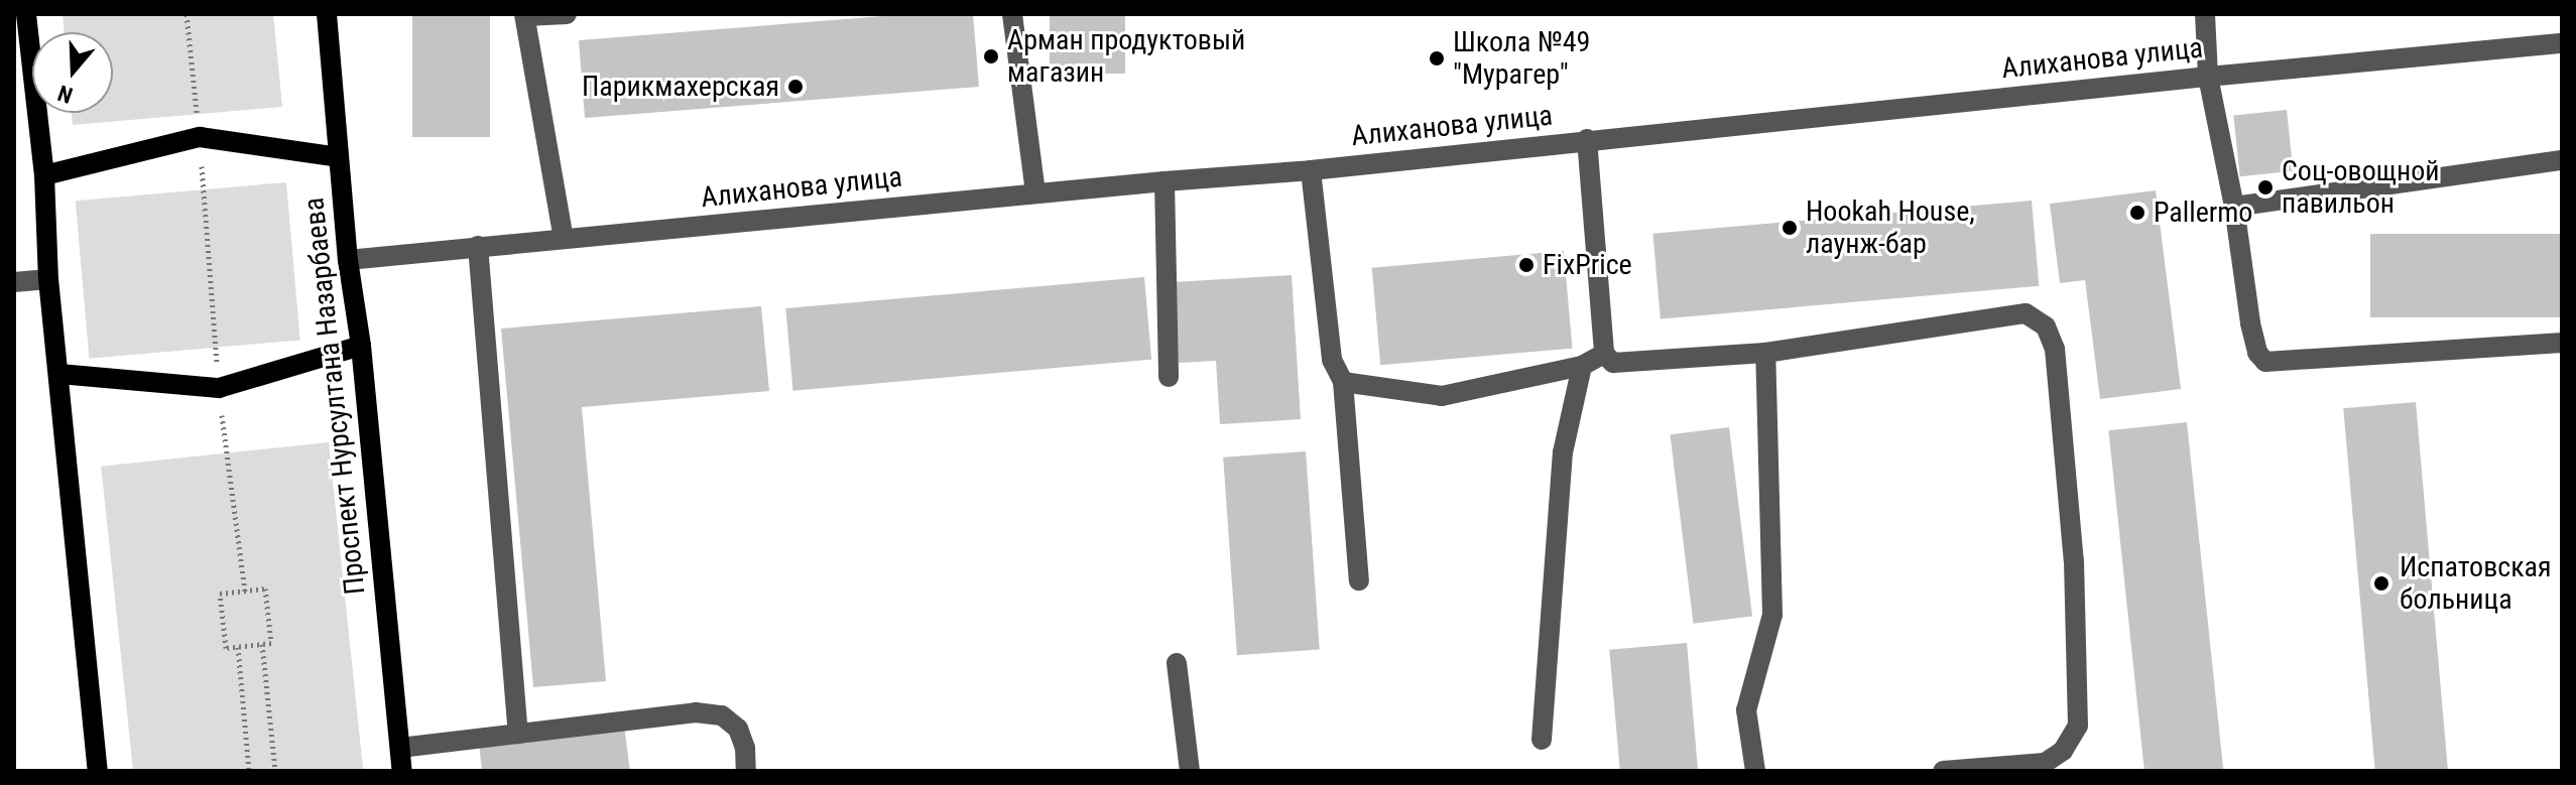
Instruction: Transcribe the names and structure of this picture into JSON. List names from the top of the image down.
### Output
{
  "streets": {
    "main road": ["Проспект Нурсултана Назарбаева"],
    "street": ["Алиханова улица"]
  },
  "crossings": [
    ["Алиханова улица", "Проспект Нурсултана Назарбаева"]
  ],
  "places": [
    "Арман продуктовый магазин",
    "Школа №49 \"Мурагер\"",
    "Парикмахерская",
    "Соц-овощной павильон",
    "Pallermo",
    "Hookah House, лаунж-бар",
    "FixPrice",
    "Испатовская больница"
  ],
  "north": "bottom"
}
